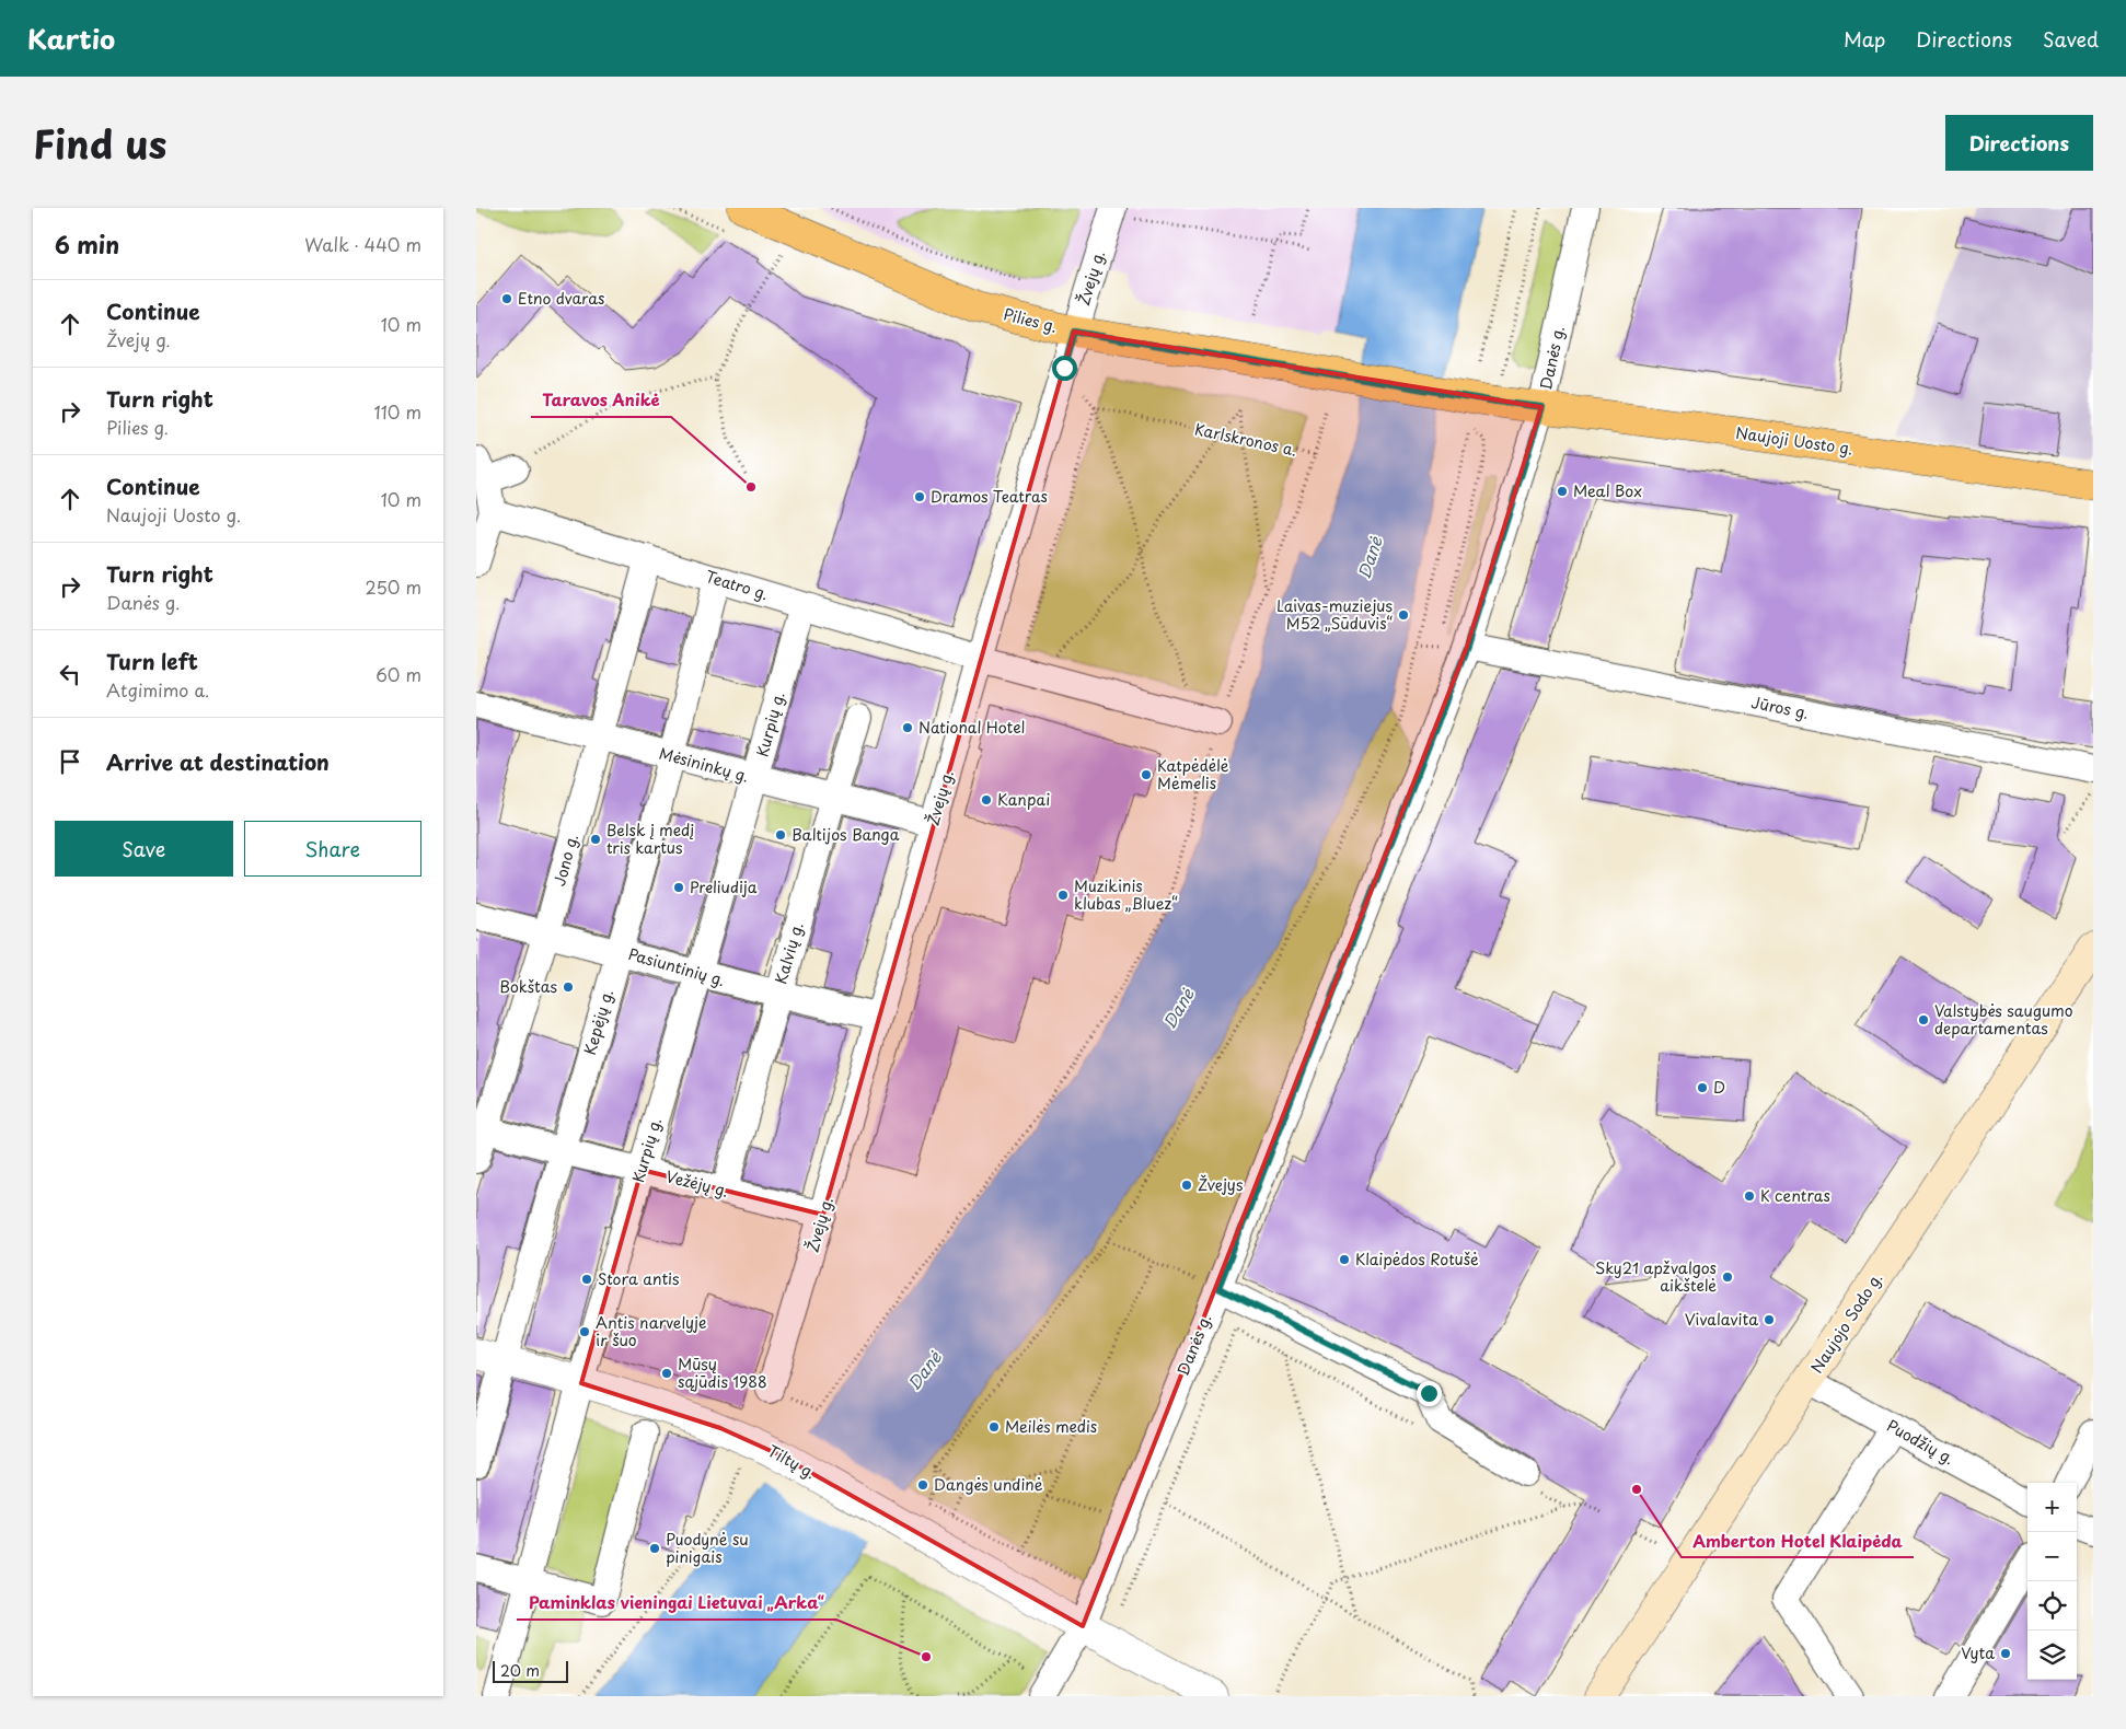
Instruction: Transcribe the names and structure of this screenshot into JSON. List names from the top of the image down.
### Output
{
  "streets": {
    "main road": ["Pilies g.", "Naujoji Uosto g.", "Naujojo Sodo g."],
    "street": [
      "Žvejų g.",
      "Danės g.",
      "Teatro g.",
      "Jūros g.",
      "Kurpių g.",
      "Mėsininkų g.",
      "Jono g.",
      "Kalvių g.",
      "Pasiuntinių g.",
      "Kepėjų g.",
      "Vežėjų g.",
      "Puodžių g.",
      "Tiltų g."
    ],
    "path": ["Karlskronos a."]
  },
  "crossings": [
    ["Žvejų g.", "Pilies g."],
    ["Žvejų g.", "Karlskronos a."],
    ["Žvejų g.", "Teatro g."],
    ["Žvejų g.", "Mėsininkų g."],
    ["Žvejų g.", "Pasiuntinių g."],
    ["Žvejų g.", "Vežėjų g."],
    ["Pilies g.", "Naujoji Uosto g."],
    ["Danės g.", "Naujoji Uosto g."],
    ["Danės g.", "Jūros g."],
    ["Danės g.", "Tiltų g."],
    ["Teatro g.", "Kurpių g."],
    ["Teatro g.", "Jono g."],
    ["Teatro g.", "Kepėjų g."],
    ["Kurpių g.", "Mėsininkų g."],
    ["Kurpių g.", "Pasiuntinių g."],
    ["Kurpių g.", "Vežėjų g."],
    ["Kurpių g.", "Tiltų g."],
    ["Mėsininkų g.", "Jono g."],
    ["Mėsininkų g.", "Kalvių g."],
    ["Mėsininkų g.", "Kepėjų g."],
    ["Jono g.", "Pasiuntinių g."],
    ["Jono g.", "Vežėjų g."],
    ["Kalvių g.", "Pasiuntinių g."],
    ["Kalvių g.", "Vežėjų g."],
    ["Pasiuntinių g.", "Kepėjų g."],
    ["Kepėjų g.", "Vežėjų g."],
    ["Kepėjų g.", "Tiltų g."],
    ["Naujojo Sodo g.", "Puodžių g."]
  ],
  "water": ["Danė"],
  "places": [
    "Etno dvaras",
    "Taravos Anikė",
    "Meal Box",
    "Dramos Teatras",
    "Laivas-muziejus M52 „Sūduvis“",
    "National Hotel",
    "Katpėdėlė Mėmelis",
    "Kanpai",
    "Baltijos Banga",
    "Belsk į medį tris kartus",
    "Preliudija",
    "Muzikinis klubas „Bluez“",
    "Bokštas",
    "Valstybės saugumo departamentas",
    "D",
    "Žvejys",
    "K centras",
    "Klaipėdos Rotušė",
    "Sky21 apžvalgos aikštelė",
    "Stora antis",
    "Vivalavita",
    "Antis narvelyje ir šuo",
    "Mūsų sąjūdis 1988",
    "Meilės medis",
    "Dangės undinė",
    "Amberton Hotel Klaipėda",
    "Puodynė su pinigais",
    "Vyta",
    "Paminklas vieningai Lietuvai „Arka“"
  ],
  "scale_bar": "20 m",
  "page": {
    "header": "Kartio",
    "nav": ["Map", "Directions", "Saved"],
    "title": "Find us",
    "buttons": [
      "Directions",
      ["Save", "Share"]
    ],
    "heading": ["6 min", "Walk · 440 m"],
    "list": [
      ["Continue", "Žvejų g.", "10 m"],
      ["Turn right", "Pilies g.", "110 m"],
      ["Continue", "Naujoji Uosto g.", "10 m"],
      ["Turn right", "Danės g.", "250 m"],
      ["Turn left", "Atgimimo a.", "60 m"],
      "Arrive at destination"
    ],
    "map_buttons": ["+", "−"],
    "scale": "20 m"
  }
}
